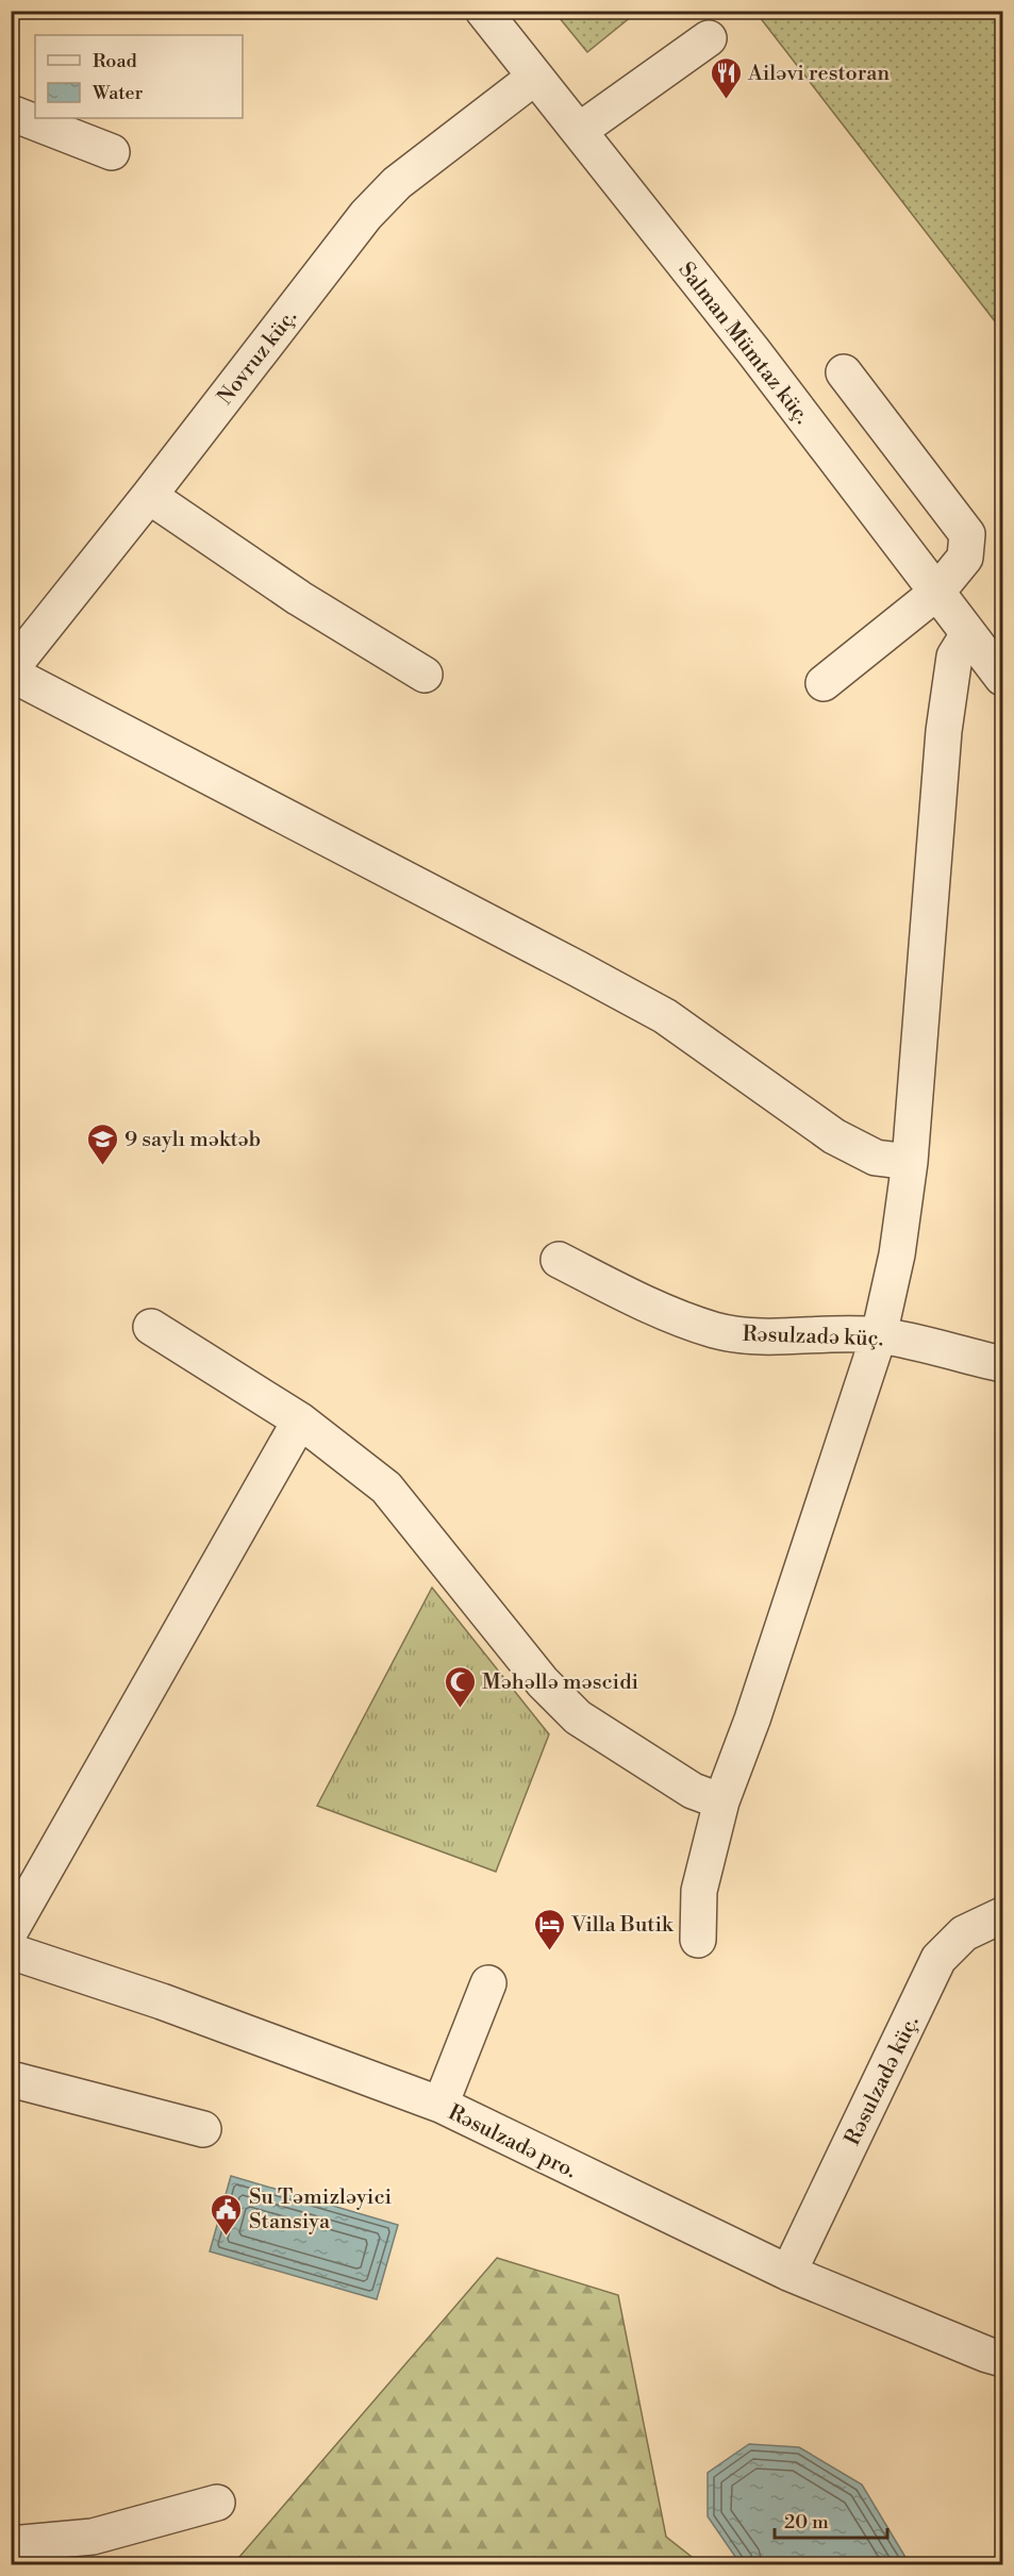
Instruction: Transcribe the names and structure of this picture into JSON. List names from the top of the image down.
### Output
{
  "streets": {
    "street": [
      "Salman Mümtaz küç.",
      "Novruz küç.",
      "Rəsulzadə küç.",
      "Rəsulzadə pro."
    ]
  },
  "crossings": [
    ["Salman Mümtaz küç.", "Novruz küç."],
    ["Rəsulzadə küç.", "Rəsulzadə pro."]
  ],
  "places": {
    "restaurant": ["Ailəvi restoran"],
    "school or university": ["9 saylı məktəb"],
    "mosque": ["Məhəllə məscidi"],
    "hotel": ["Villa Butik"],
    "public building": ["Su Təmizləyici Stansiya"]
  },
  "legend": ["Road", "Water"],
  "scale_bar": "20 m"
}
